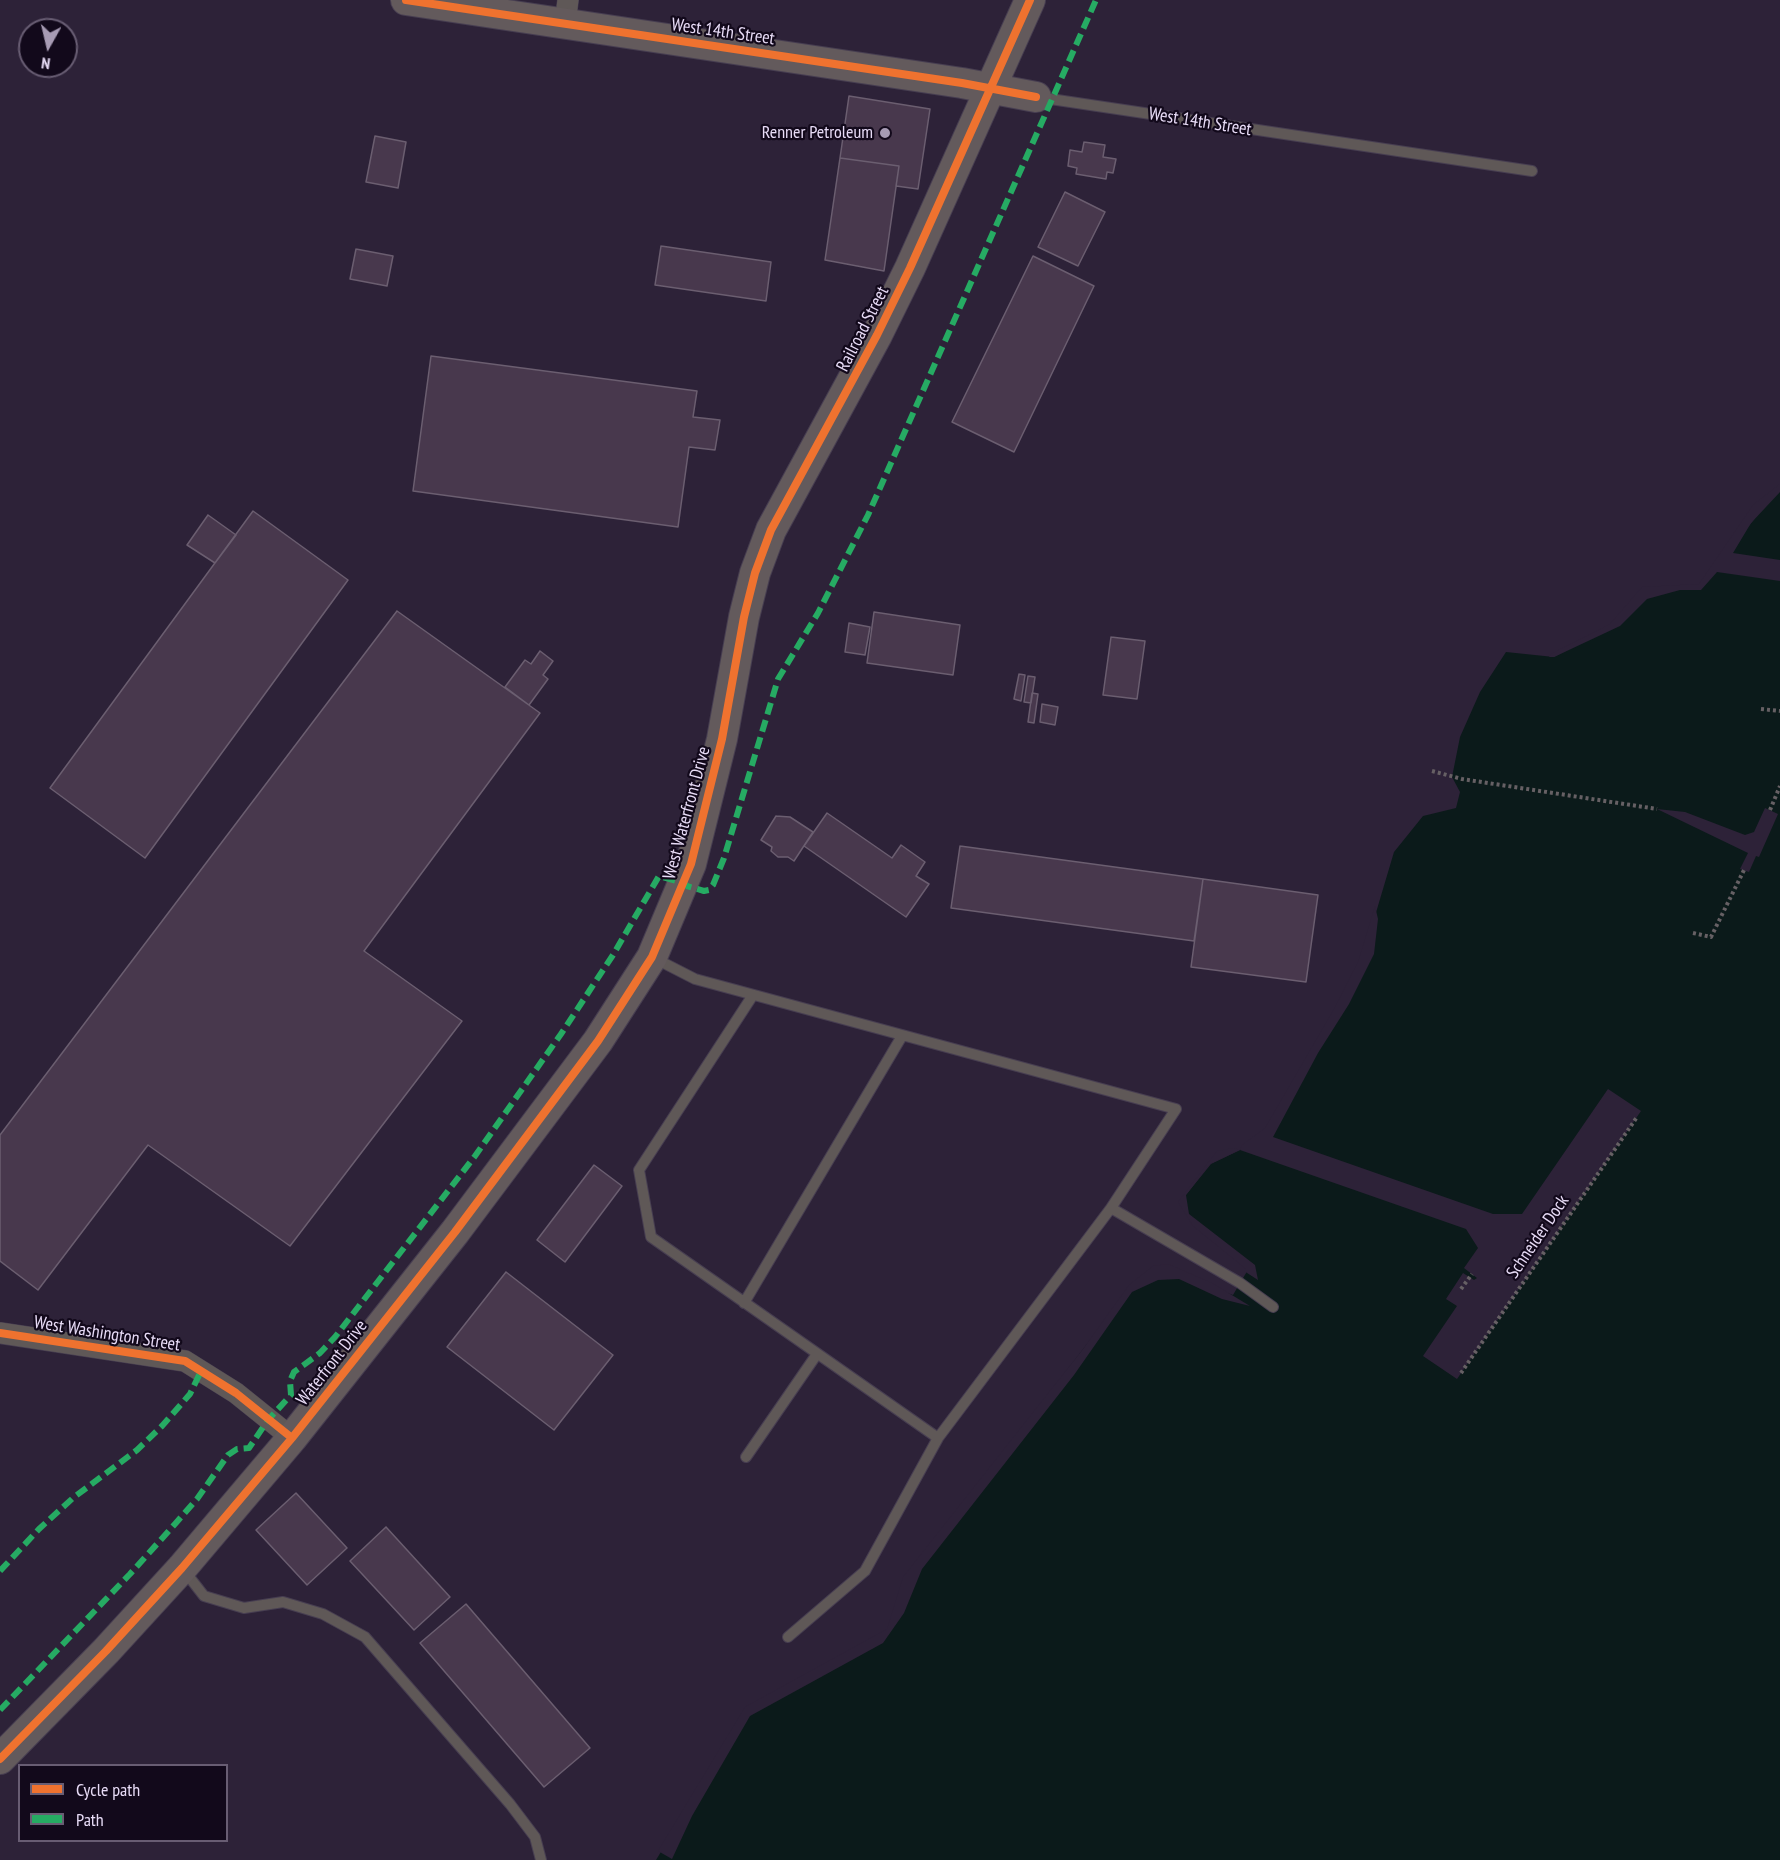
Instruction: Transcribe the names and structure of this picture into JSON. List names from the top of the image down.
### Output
{
  "streets": {
    "street": [
      "West 14th Street",
      "Railroad Street",
      "West Waterfront Drive",
      "West Washington Street",
      "Waterfront Drive"
    ],
    "path": ["Schneider Dock"]
  },
  "crossings": [
    ["West 14th Street", "Railroad Street"],
    ["Railroad Street", "West Waterfront Drive"],
    ["West Waterfront Drive", "Waterfront Drive"],
    ["West Washington Street", "Waterfront Drive"]
  ],
  "places": ["Renner Petroleum"],
  "legend": ["Cycle path", "Path"],
  "north": "bottom"
}
